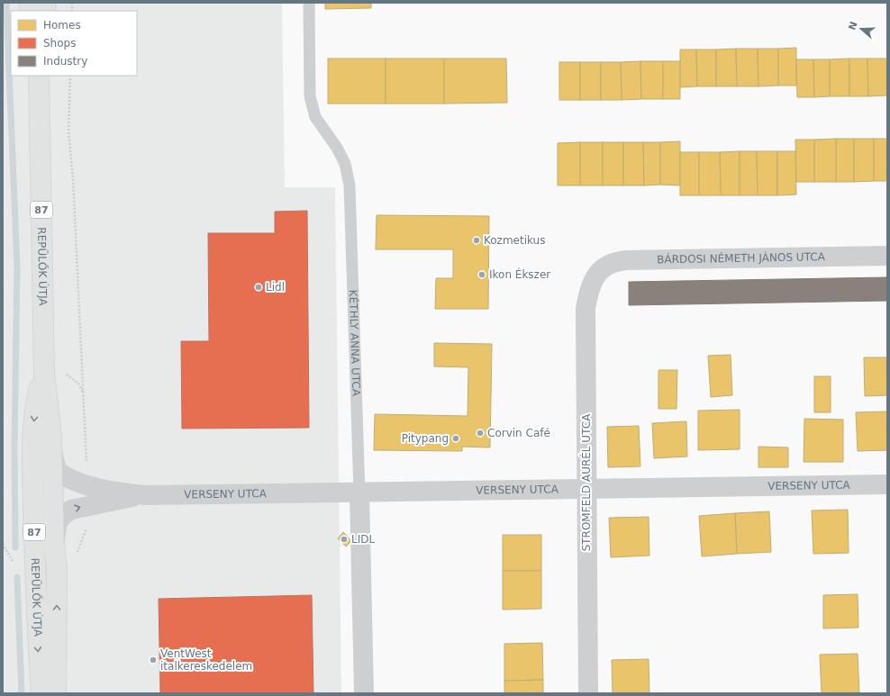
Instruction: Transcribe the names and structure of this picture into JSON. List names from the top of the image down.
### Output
{
  "streets": {
    "main road": ["87", "REPÜLŐK ÚTJA"],
    "street": [
      "BÁRDOSI NÉMETH JÁNOS UTCA",
      "KÉTHLY ANNA UTCA",
      "STROMFELD AURÉL UTCA",
      "VERSENY UTCA"
    ]
  },
  "crossings": [
    ["BÁRDOSI NÉMETH JÁNOS UTCA", "STROMFELD AURÉL UTCA"],
    ["REPÜLŐK ÚTJA", "VERSENY UTCA"],
    ["KÉTHLY ANNA UTCA", "VERSENY UTCA"],
    ["STROMFELD AURÉL UTCA", "VERSENY UTCA"]
  ],
  "places": [
    "Kozmetikus",
    "Ikon Ékszer",
    "Lidl",
    "Corvin Café",
    "Pitypang",
    "LIDL",
    "VentWest italkereskedelem"
  ],
  "legend": ["Homes", "Shops", "Industry"],
  "north": "left"
}
